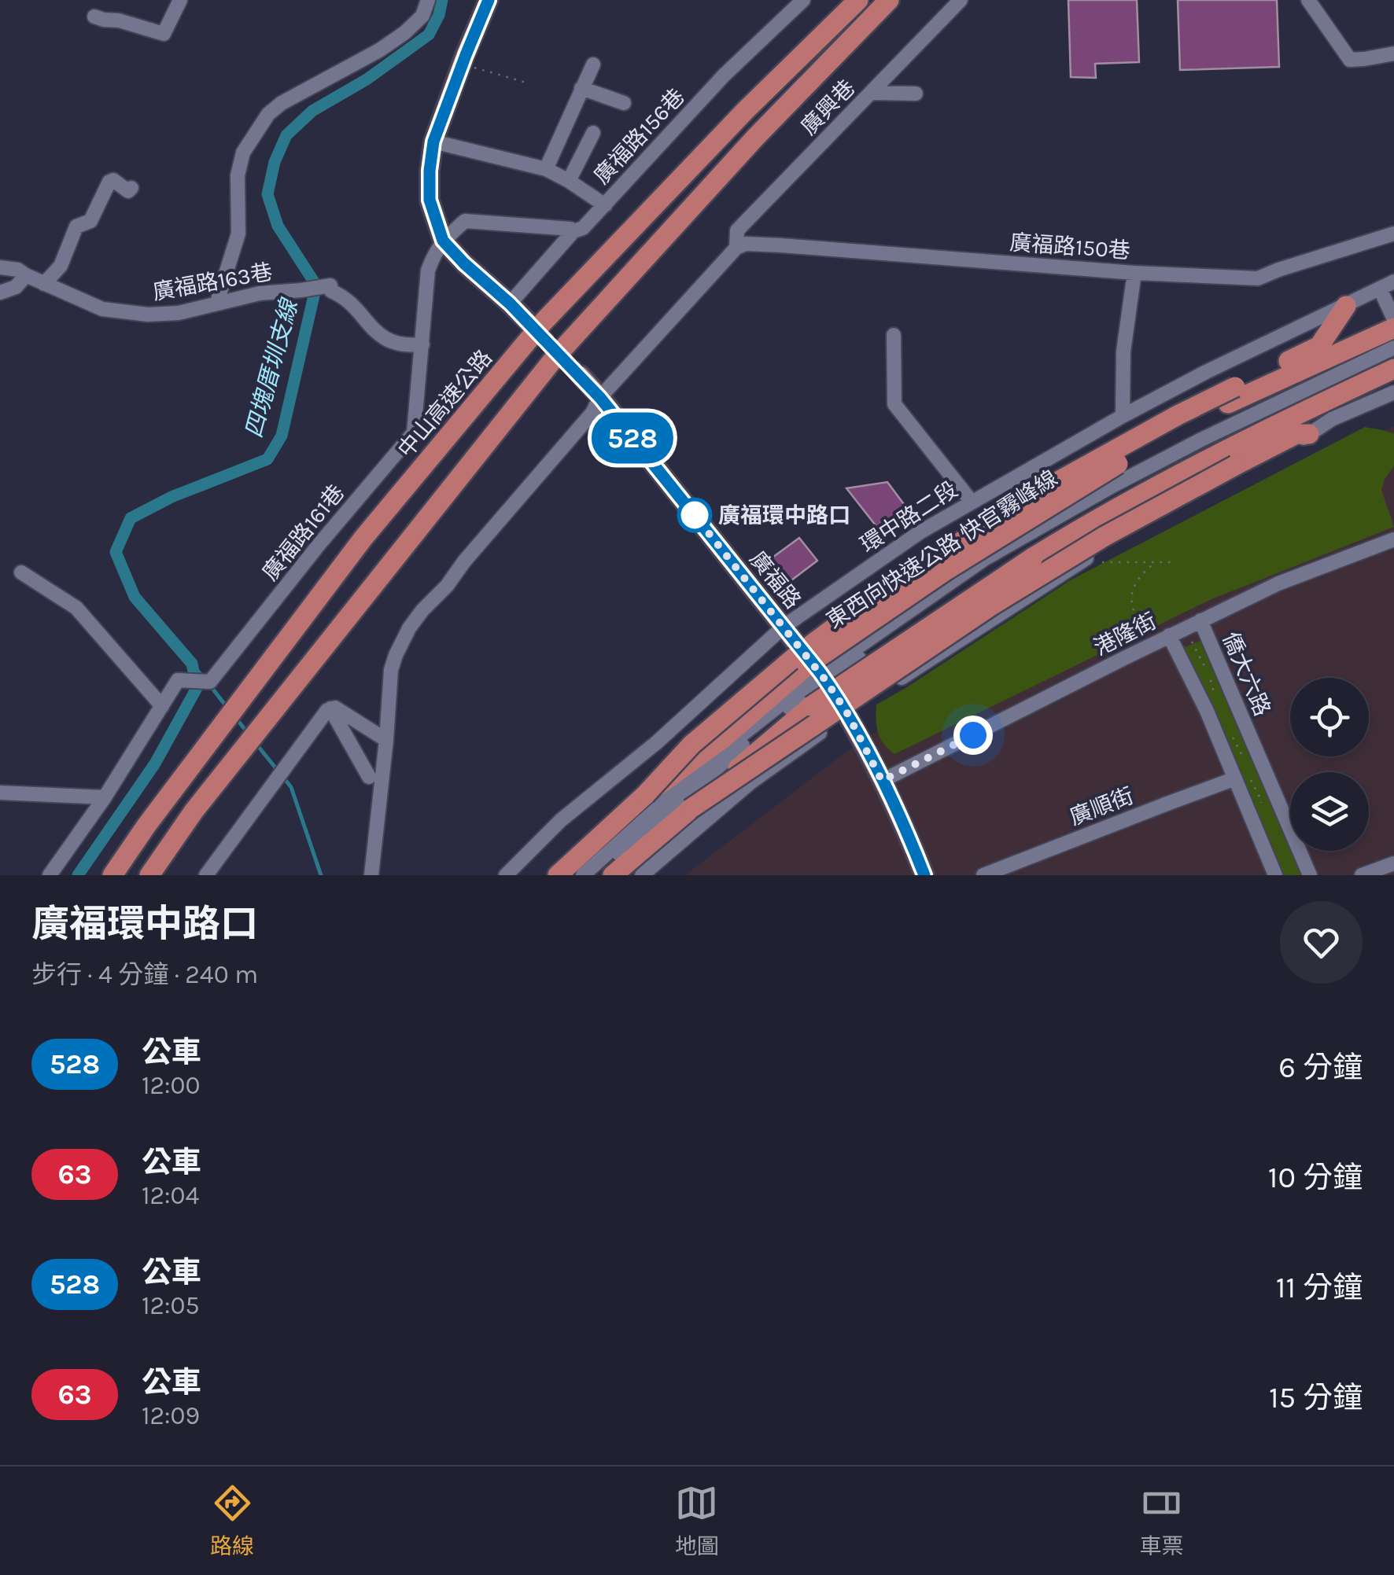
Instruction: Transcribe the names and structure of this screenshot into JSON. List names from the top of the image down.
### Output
{
  "streets": {
    "highway": ["中山高速公路", "東西向快速公路 快官霧峰線"],
    "main road": ["廣福路"],
    "street": [
      "廣興巷",
      "廣福路156巷",
      "廣福路150巷",
      "廣福路163巷",
      "環中路二段",
      "廣福路161巷",
      "港隆街",
      "僑大六路",
      "廣順街"
    ]
  },
  "crossings": [
    ["廣興巷", "廣福路150巷"],
    ["廣興巷", "廣福路"],
    ["廣福路163巷", "廣福路161巷"],
    ["環中路二段", "廣福路"],
    ["廣福路", "港隆街"],
    ["港隆街", "僑大六路"]
  ],
  "water": ["四塊厝圳支線"],
  "places": ["廣福環中路口"],
  "lines": ["bus line 528"],
  "page": {
    "on_map": "528",
    "heading": ["廣福環中路口", "步行 · 4 分鐘 · 240 m"],
    "list": [
      {
        "mark": "528",
        "name": "公車",
        "note": "12:00",
        "value": "6 分鐘"
      },
      {
        "mark": "63",
        "name": "公車",
        "note": "12:04",
        "value": "10 分鐘"
      },
      {
        "mark": "528",
        "name": "公車",
        "note": "12:05",
        "value": "11 分鐘"
      },
      {
        "mark": "63",
        "name": "公車",
        "note": "12:09",
        "value": "15 分鐘"
      }
    ],
    "tabs": ["路線", "地圖", "車票"]
  }
}
